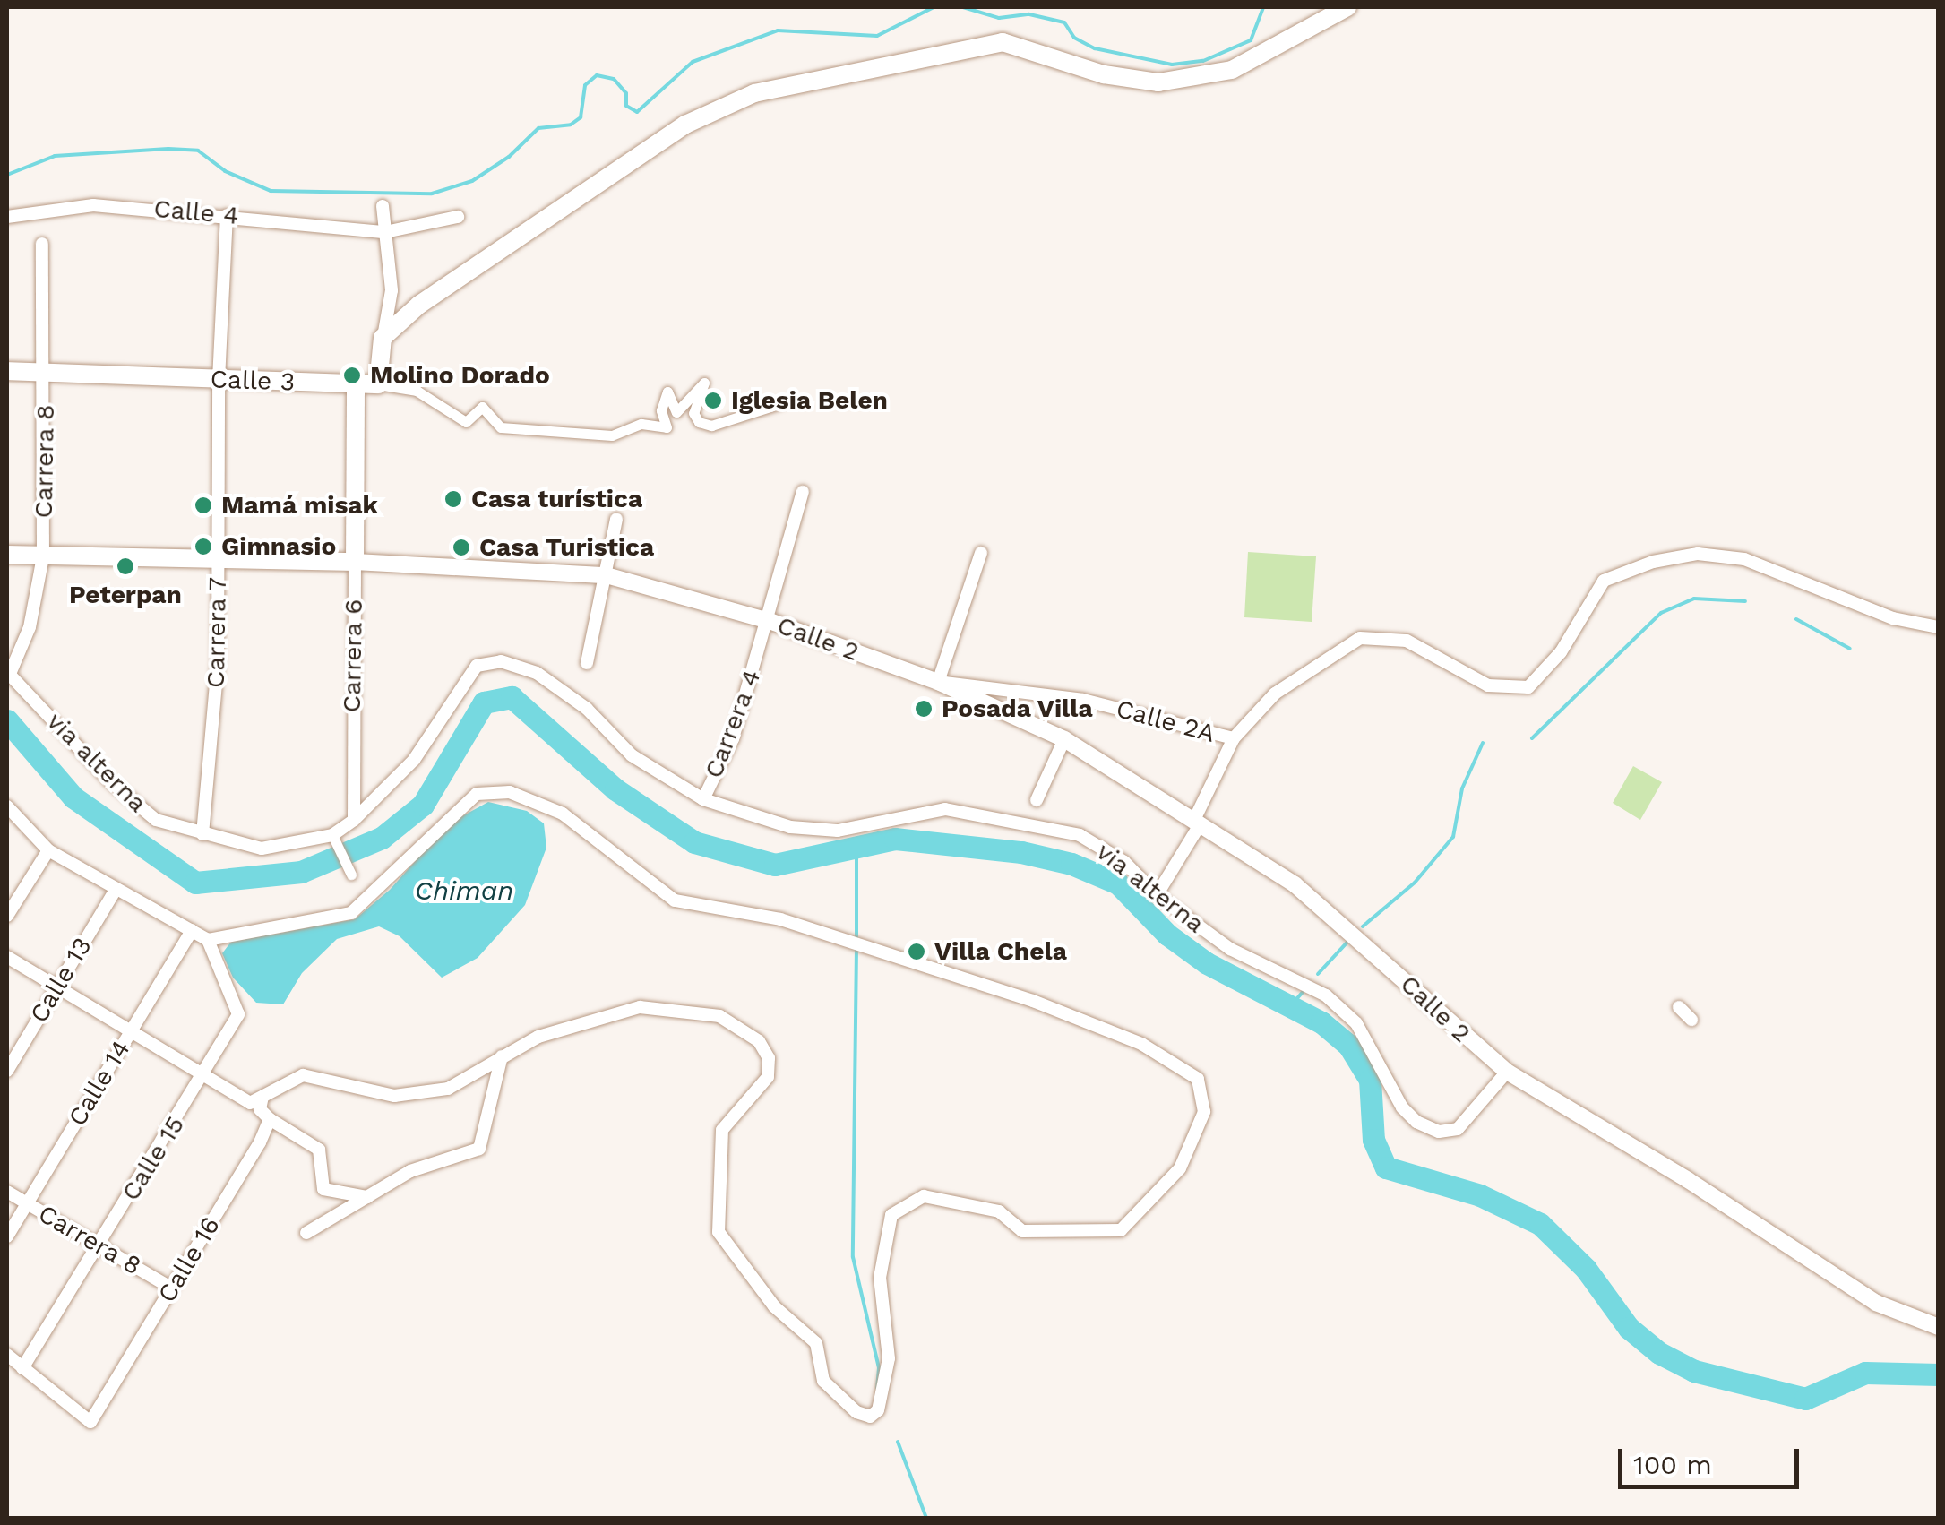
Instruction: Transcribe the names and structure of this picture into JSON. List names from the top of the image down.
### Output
{
  "streets": {
    "main road": ["Calle 3", "Calle 2", "Carrera 6"],
    "street": [
      "Calle 4",
      "Carrera 8",
      "Carrera 7",
      "Calle 2A",
      "Carrera 4",
      "via alterna",
      "Calle 13",
      "Calle 14",
      "Calle 15",
      "Calle 16"
    ]
  },
  "crossings": [
    ["Calle 4", "Carrera 7"],
    ["Calle 3", "Carrera 8"],
    ["Calle 3", "Carrera 7"],
    ["Calle 3", "Carrera 6"],
    ["Carrera 8", "Calle 2"],
    ["Carrera 8", "via alterna"],
    ["Carrera 8", "Calle 14"],
    ["Carrera 8", "Calle 15"],
    ["Carrera 8", "Calle 16"],
    ["Carrera 7", "Calle 2"],
    ["Carrera 7", "via alterna"],
    ["Calle 2", "Carrera 6"],
    ["Calle 2", "Calle 2A"],
    ["Calle 2", "Carrera 4"],
    ["Calle 2", "via alterna"],
    ["Carrera 6", "via alterna"],
    ["Carrera 4", "via alterna"],
    ["Calle 15", "Calle 16"]
  ],
  "water": ["Chiman"],
  "places": [
    "Molino Dorado",
    "Iglesia Belen",
    "Casa turística",
    "Mamá misak",
    "Gimnasio",
    "Casa Turistica",
    "Peterpan",
    "Posada Villa",
    "Villa Chela"
  ],
  "scale_bar": "100 m"
}
